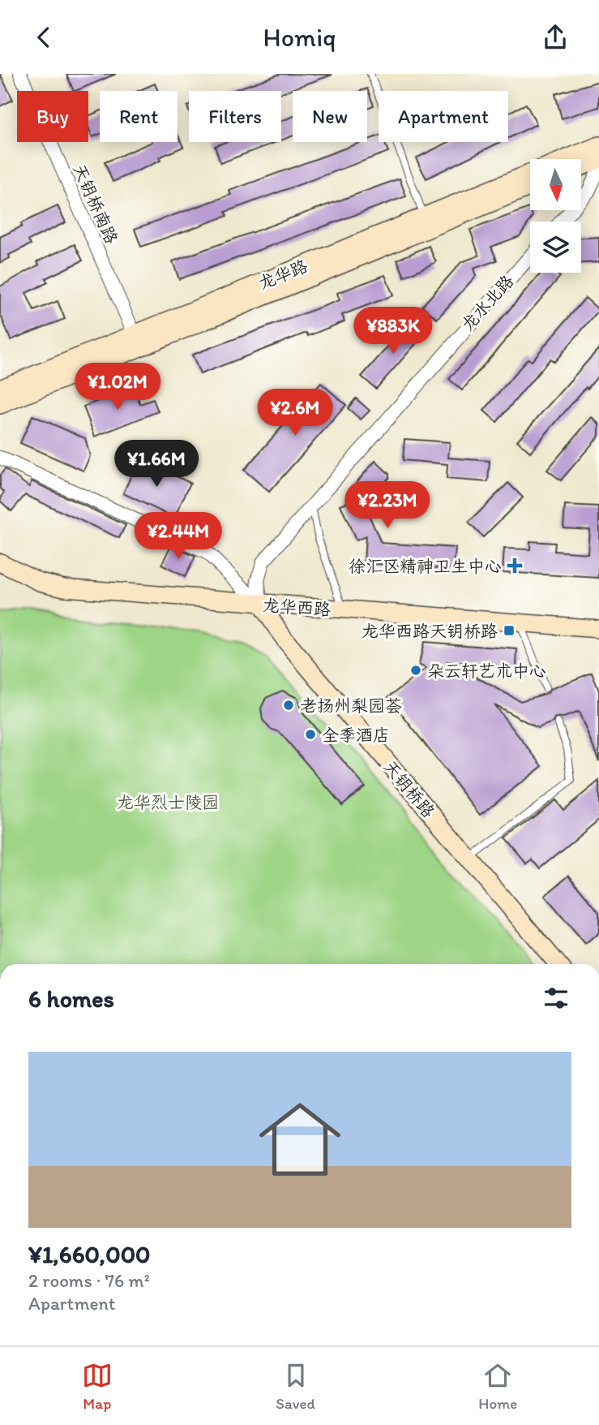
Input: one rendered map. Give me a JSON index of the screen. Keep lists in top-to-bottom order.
{
  "streets": {
    "main road": ["龙华路", "龙华西路", "天钥桥路"],
    "street": ["天钥桥南路", "龙水北路"]
  },
  "crossings": [
    ["天钥桥南路", "龙华路"],
    ["龙水北路", "龙华西路"],
    ["龙水北路", "天钥桥路"],
    ["龙华西路", "天钥桥路"]
  ],
  "parks": ["龙华烈士陵园"],
  "places": {
    "health": ["徐汇区精神卫生中心"],
    "transit": ["龙华西路天钥桥路"],
    "other": ["朵云轩艺术中心", "老扬州梨园荟", "全季酒店"]
  },
  "north": "bottom",
  "page": {
    "header": "Homiq",
    "chip": [
      "Buy",
      "Rent",
      "Filters",
      "New",
      "Apartment"
    ],
    "price": [
      "¥883K",
      "¥1.02M",
      "¥2.6M",
      "¥1.66M",
      "¥2.23M",
      "¥2.44M"
    ],
    "heading": "6 homes",
    "list": [
      {
        "name": "¥1,660,000",
        "note": "2 rooms · 76 m² · Apartment"
      }
    ],
    "tabs": ["Map", "Saved", "Home"]
  }
}
